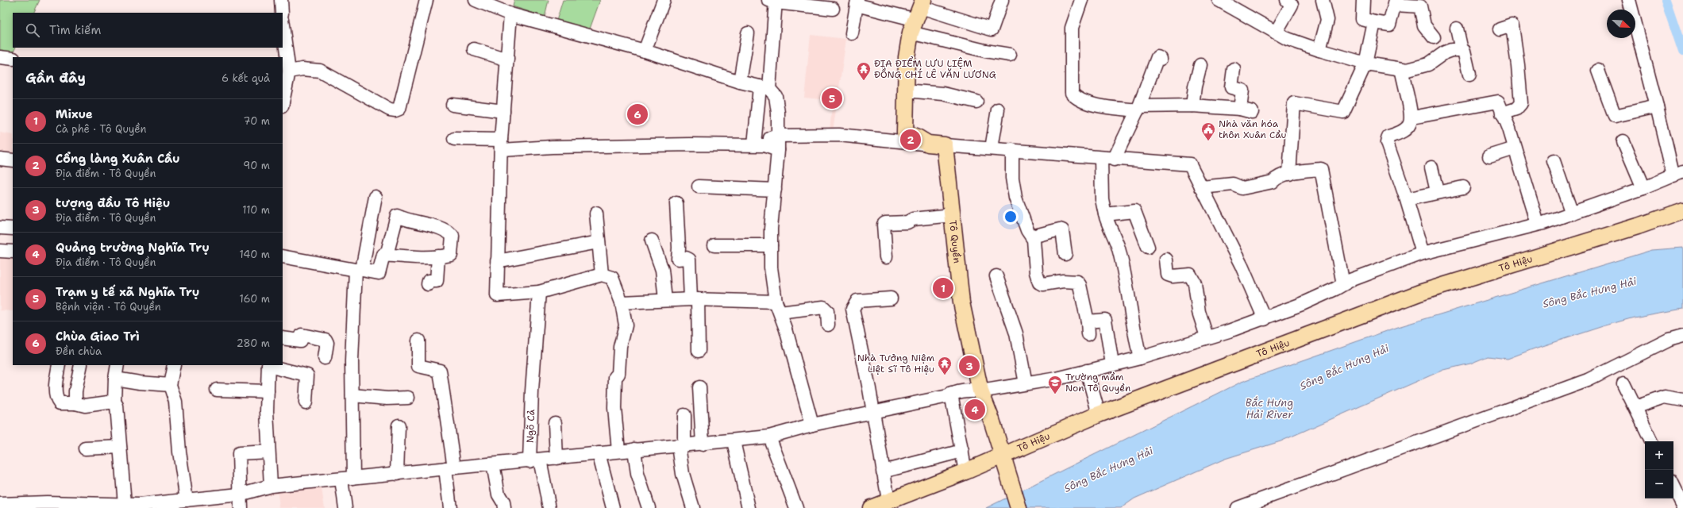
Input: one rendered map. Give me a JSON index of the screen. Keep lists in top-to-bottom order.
{
  "streets": {
    "main road": ["Tô Quyền", "Tô Hiệu"],
    "street": ["Ngõ Cả"]
  },
  "crossings": [
    ["Tô Quyền", "Tô Hiệu"]
  ],
  "water": ["Sông Bắc Hưng Hải", "Bắc Hưng Hải River"],
  "places": {
    "temple": ["ĐỊA ĐIỂM LƯU LIỆM ĐỒNG CHÍ LÊ VĂN LƯƠNG", "Nhà Tưởng Niệm Liệt Sĩ Tô Hiệu"],
    "public building": ["Nhà văn hóa thôn Xuân Cầu"],
    "school or university": ["Trường mầm Non Tô Quyền"]
  },
  "north": "bottom right",
  "page": {
    "search": "Tìm kiếm",
    "heading": ["Gần đây", "6 kết quả"],
    "pins": [
      "5",
      "6",
      "2",
      "1",
      "3",
      "4"
    ],
    "list": [
      {
        "mark": "1",
        "name": "Mixue",
        "note": "Cà phê · Tô Quyền",
        "value": "70 m"
      },
      {
        "mark": "2",
        "name": "Cổng làng Xuân Cầu",
        "note": "Địa điểm · Tô Quyền",
        "value": "90 m"
      },
      {
        "mark": "3",
        "name": "tượng đầu Tô Hiệu",
        "note": "Địa điểm · Tô Quyền",
        "value": "110 m"
      },
      {
        "mark": "4",
        "name": "Quảng trường Nghĩa Trụ",
        "note": "Địa điểm · Tô Quyền",
        "value": "140 m"
      },
      {
        "mark": "5",
        "name": "Trạm y tế xã Nghĩa Trụ",
        "note": "Bệnh viện · Tô Quyền",
        "value": "160 m"
      },
      {
        "mark": "6",
        "name": "Chùa Giao Trì",
        "note": "Đền chùa",
        "value": "280 m"
      }
    ],
    "map_buttons": ["+", "−"]
  }
}
